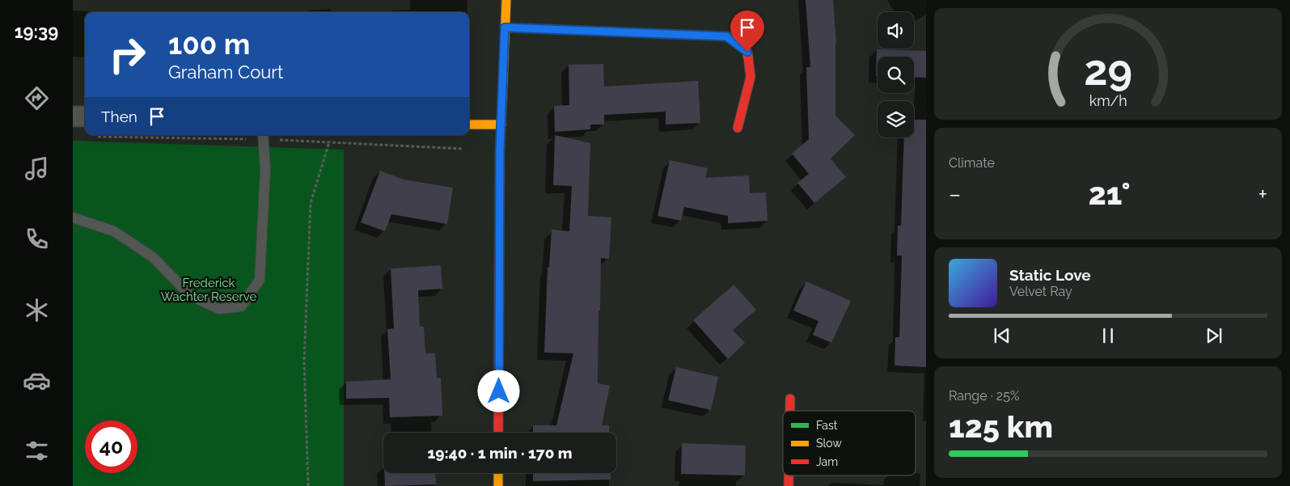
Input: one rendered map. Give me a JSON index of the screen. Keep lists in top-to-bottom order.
{
  "parks": ["Frederick Wachter Reserve"],
  "legend": ["Fast", "Slow", "Jam"],
  "page": {
    "tabs": "19:39",
    "turn": ["100 m", "Graham Court"],
    "then": "Then",
    "tile": [
      "Climate",
      ["Range · 25%", "125 km"]
    ],
    "heat": ["−", "21°", "+"],
    "song": ["Static Love", "Velvet Ray"],
    "limit": "40",
    "trip": "19:40 · 1 min · 170 m",
    "gauge": ["29", "km/h"]
  }
}
